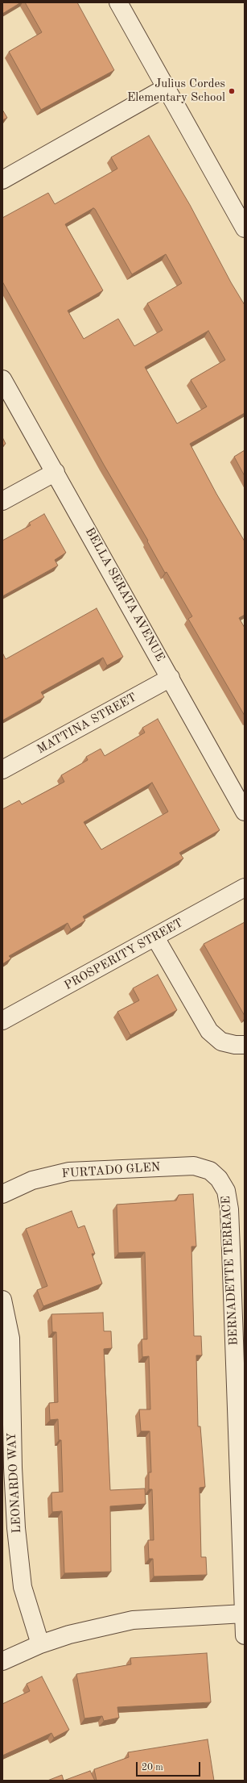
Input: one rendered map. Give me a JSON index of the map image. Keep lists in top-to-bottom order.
{
  "streets": {
    "street": [
      "BELLA SERATA AVENUE",
      "MATTINA STREET",
      "PROSPERITY STREET",
      "FURTADO GLEN",
      "BERNADETTE TERRACE",
      "LEONARDO WAY"
    ]
  },
  "crossings": [
    ["BELLA SERATA AVENUE", "MATTINA STREET"],
    ["FURTADO GLEN", "BERNADETTE TERRACE"]
  ],
  "places": ["Julius Cordes Elementary School"],
  "scale_bar": "20 m"
}
